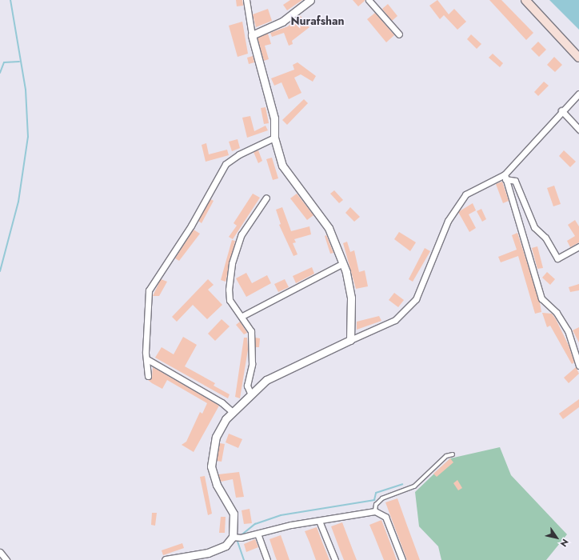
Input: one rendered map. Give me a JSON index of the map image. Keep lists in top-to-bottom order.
{
  "districts": ["Nurafshan"],
  "north": "bottom right"
}
